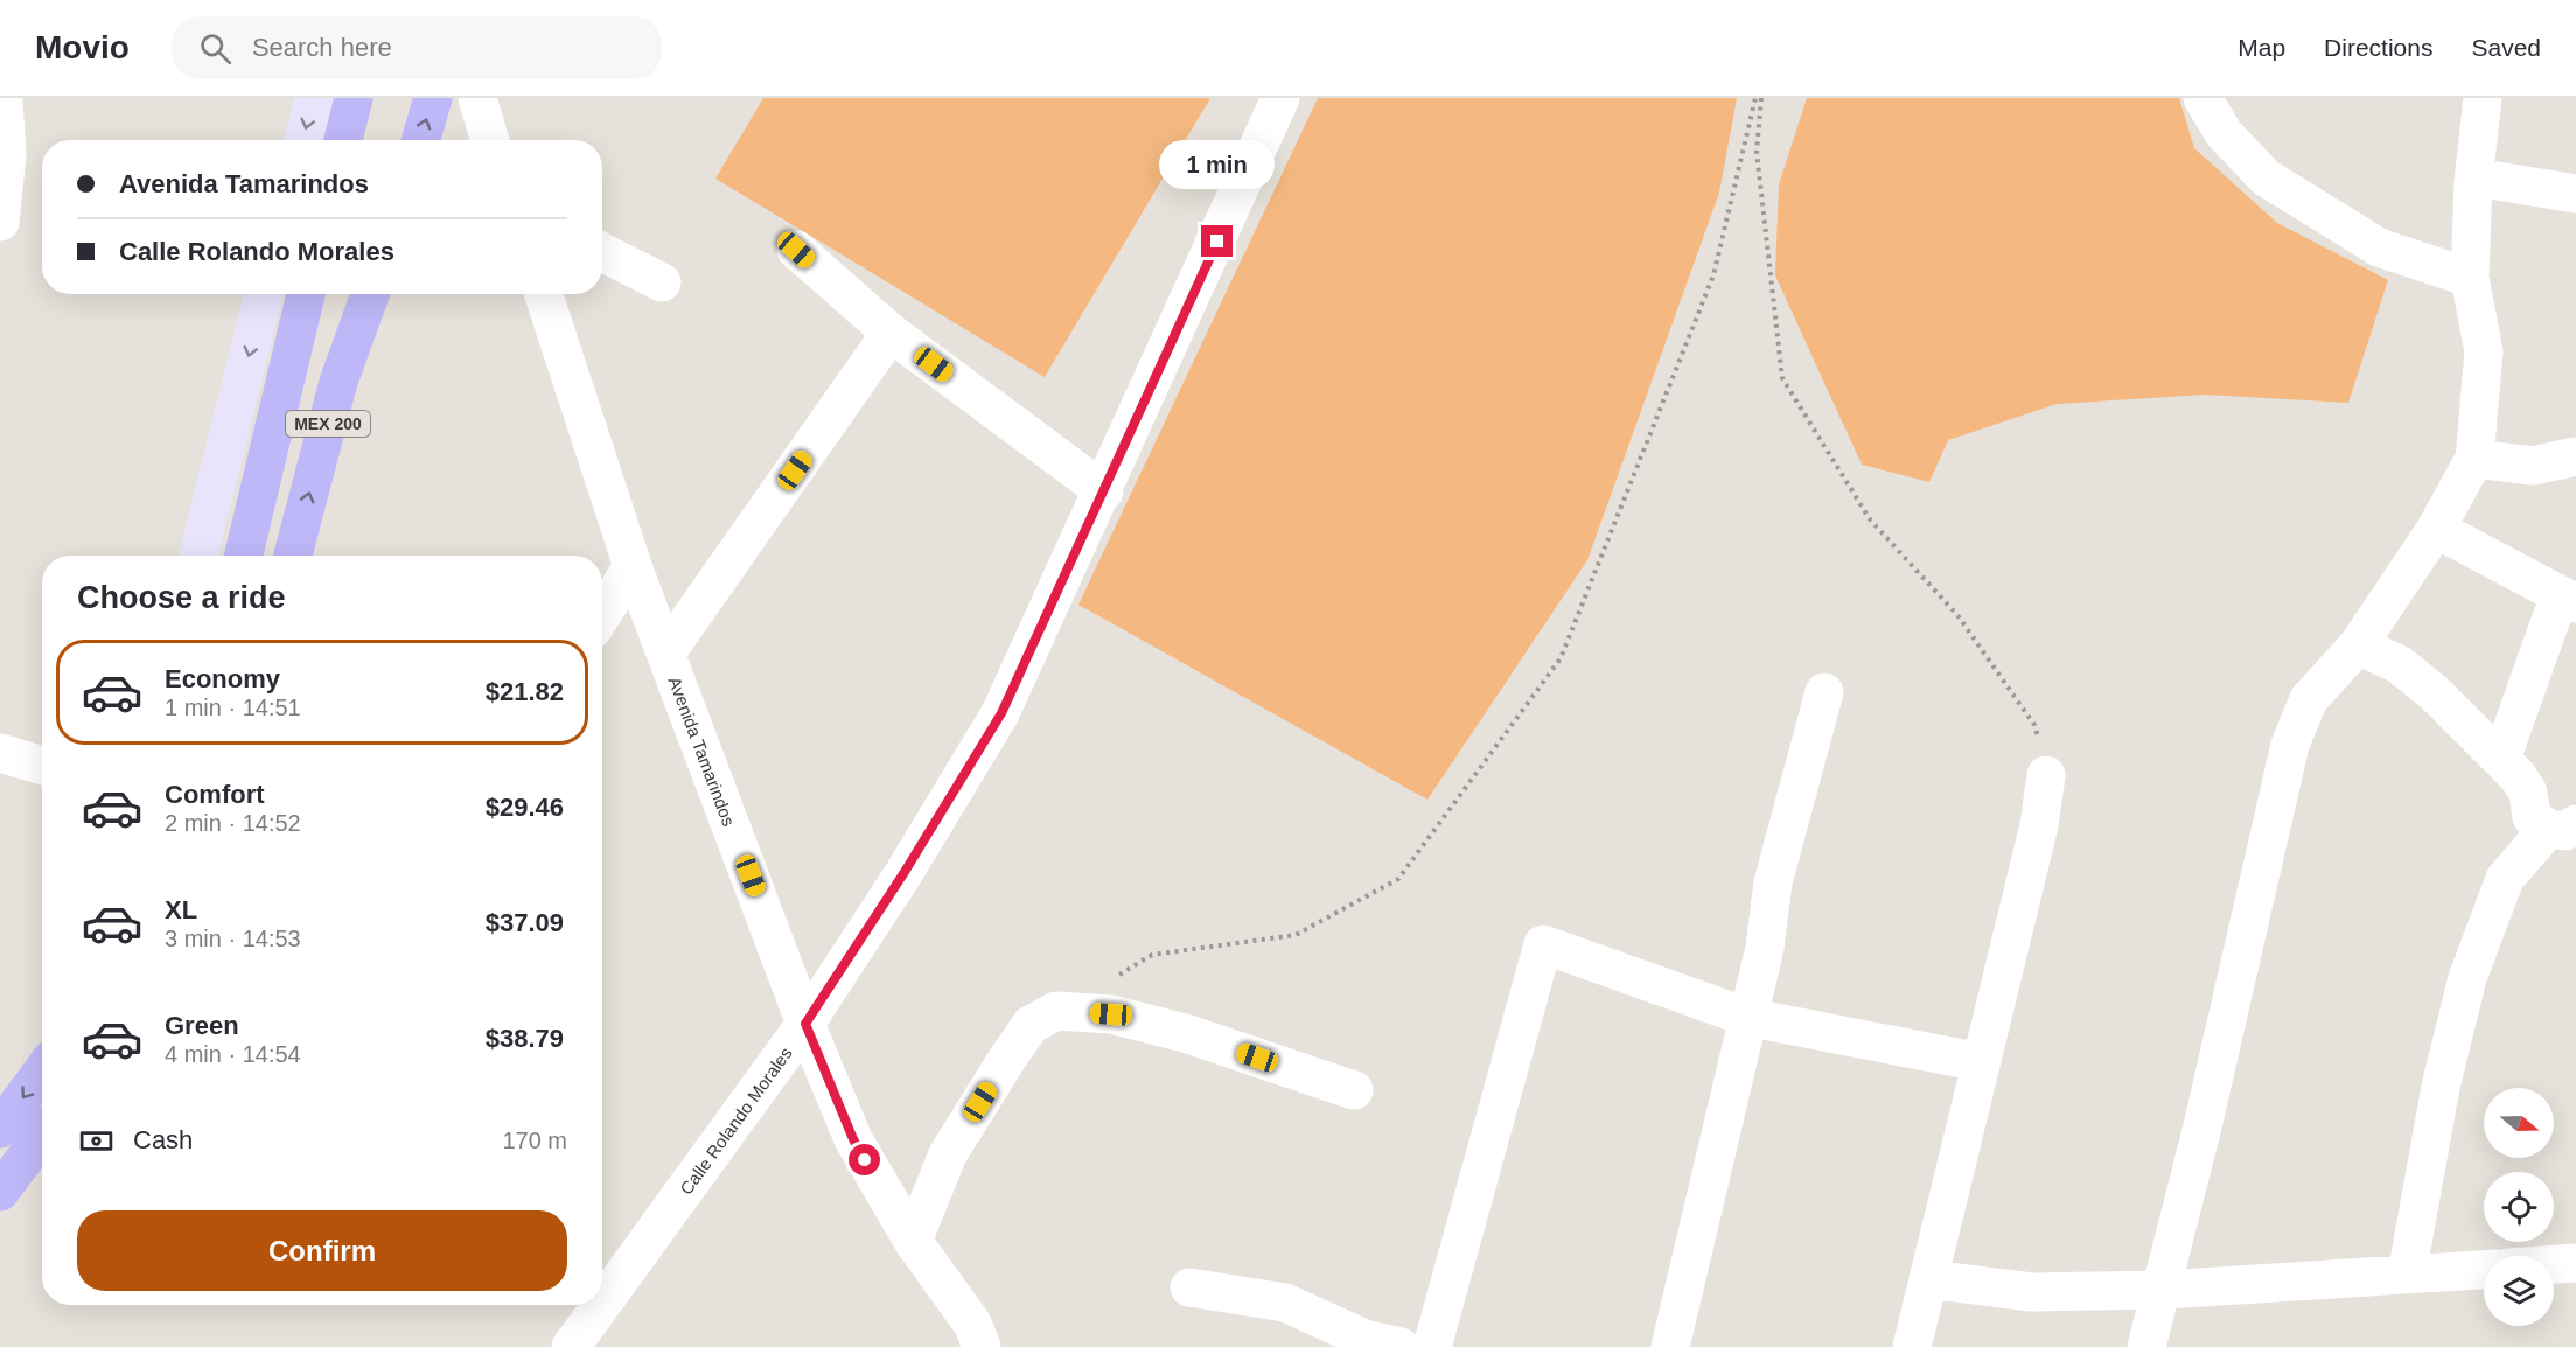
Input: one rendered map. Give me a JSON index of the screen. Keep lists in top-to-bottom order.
{
  "streets": {
    "highway": ["MEX 200"],
    "street": ["Avenida Tamarindos", "Calle Rolando Morales"]
  },
  "crossings": [
    ["Avenida Tamarindos", "Calle Rolando Morales"]
  ],
  "north": "right",
  "page": {
    "header": "Movio",
    "search": "Search here",
    "nav": ["Map", "Directions", "Saved"],
    "bubble": "1 min",
    "banner": ["Avenida Tamarindos", "Calle Rolando Morales"],
    "heading": "Choose a ride",
    "list": [
      {
        "name": "Economy",
        "note": "1 min · 14:51",
        "value": "$21.82"
      },
      {
        "name": "Comfort",
        "note": "2 min · 14:52",
        "value": "$29.46"
      },
      {
        "name": "XL",
        "note": "3 min · 14:53",
        "value": "$37.09"
      },
      {
        "name": "Green",
        "note": "4 min · 14:54",
        "value": "$38.79"
      }
    ],
    "pay": ["Cash", "170 m"],
    "buttons": "Confirm"
  }
}
